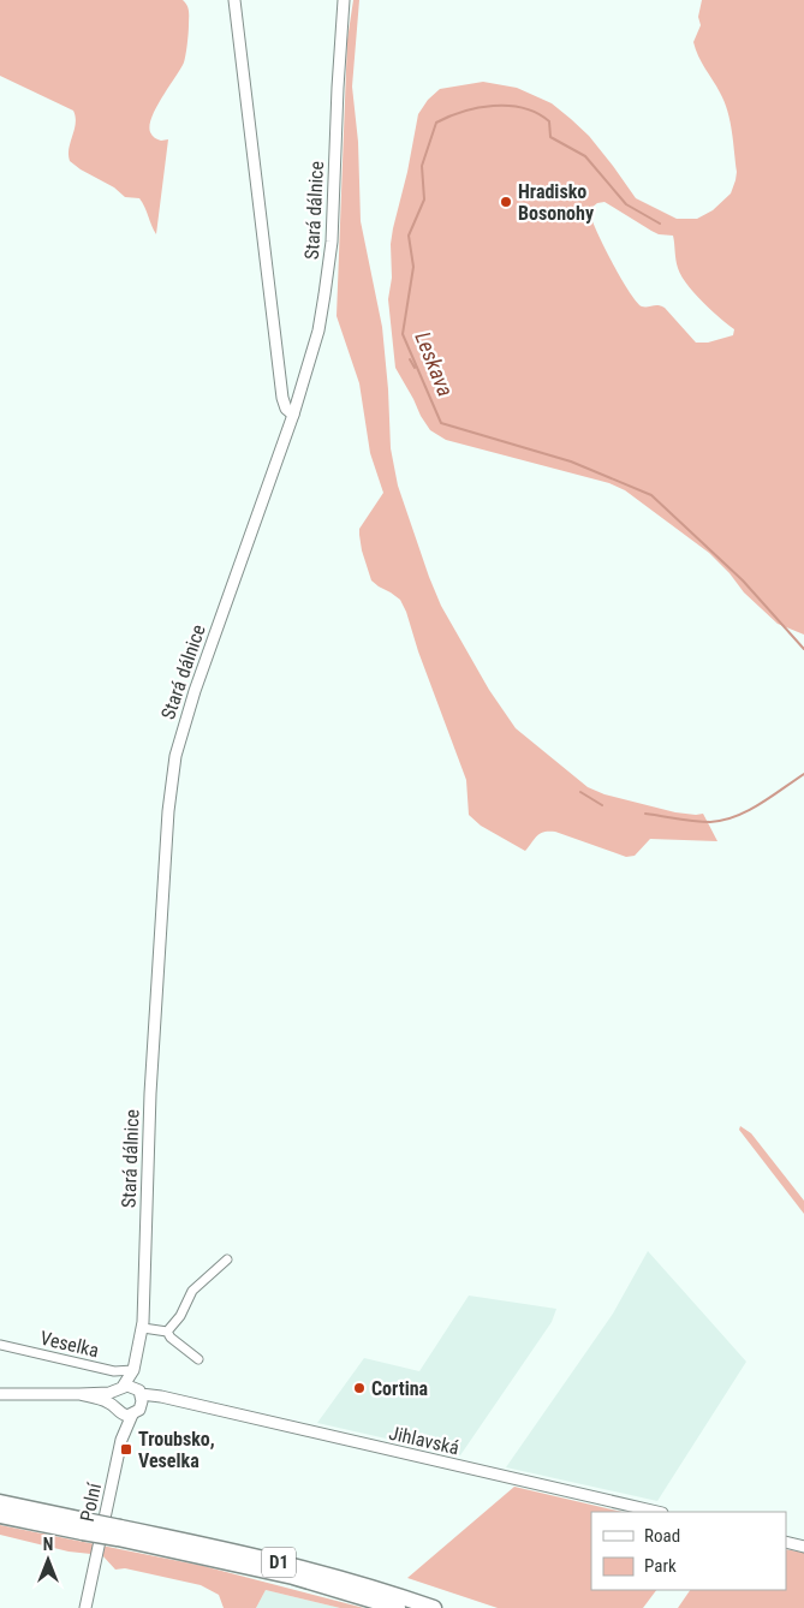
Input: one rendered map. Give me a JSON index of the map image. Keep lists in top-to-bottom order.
{
  "streets": {
    "highway": ["D1"],
    "main road": ["Stará dálnice", "Jihlavská", "Polní"],
    "street": ["Veselka"]
  },
  "crossings": [
    ["Stará dálnice", "Veselka"],
    ["Stará dálnice", "Jihlavská"],
    ["Stará dálnice", "Polní"],
    ["Jihlavská", "Polní"]
  ],
  "water": ["Leskava"],
  "places": {
    "other": ["Hradisko Bosonohy", "Cortina"],
    "transit": ["Troubsko, Veselka"]
  },
  "legend": ["Road", "Park"],
  "north": "top"
}
